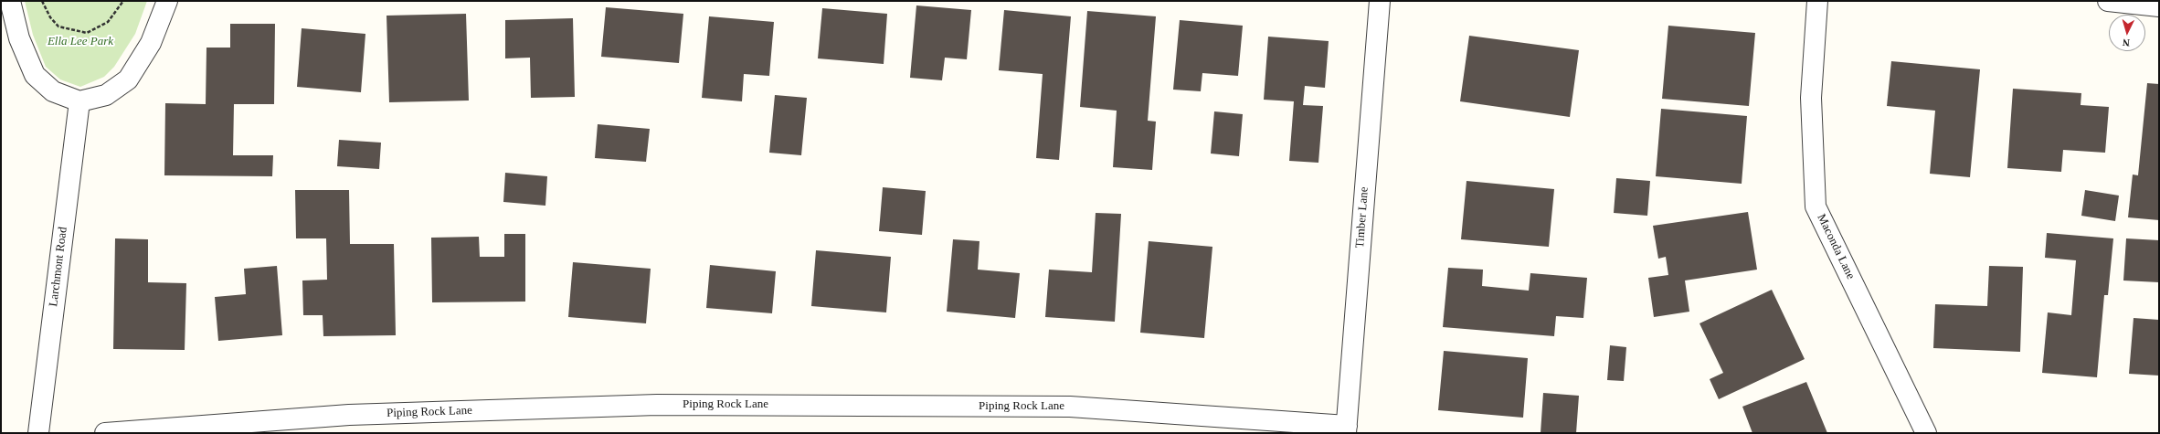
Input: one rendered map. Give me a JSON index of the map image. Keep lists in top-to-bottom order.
{
  "streets": {
    "street": [
      "Timber Lane",
      "Maconda Lane",
      "Larchmont Road",
      "Piping Rock Lane"
    ]
  },
  "crossings": [
    ["Timber Lane", "Piping Rock Lane"]
  ],
  "parks": ["Ella Lee Park"],
  "north": "bottom"
}
